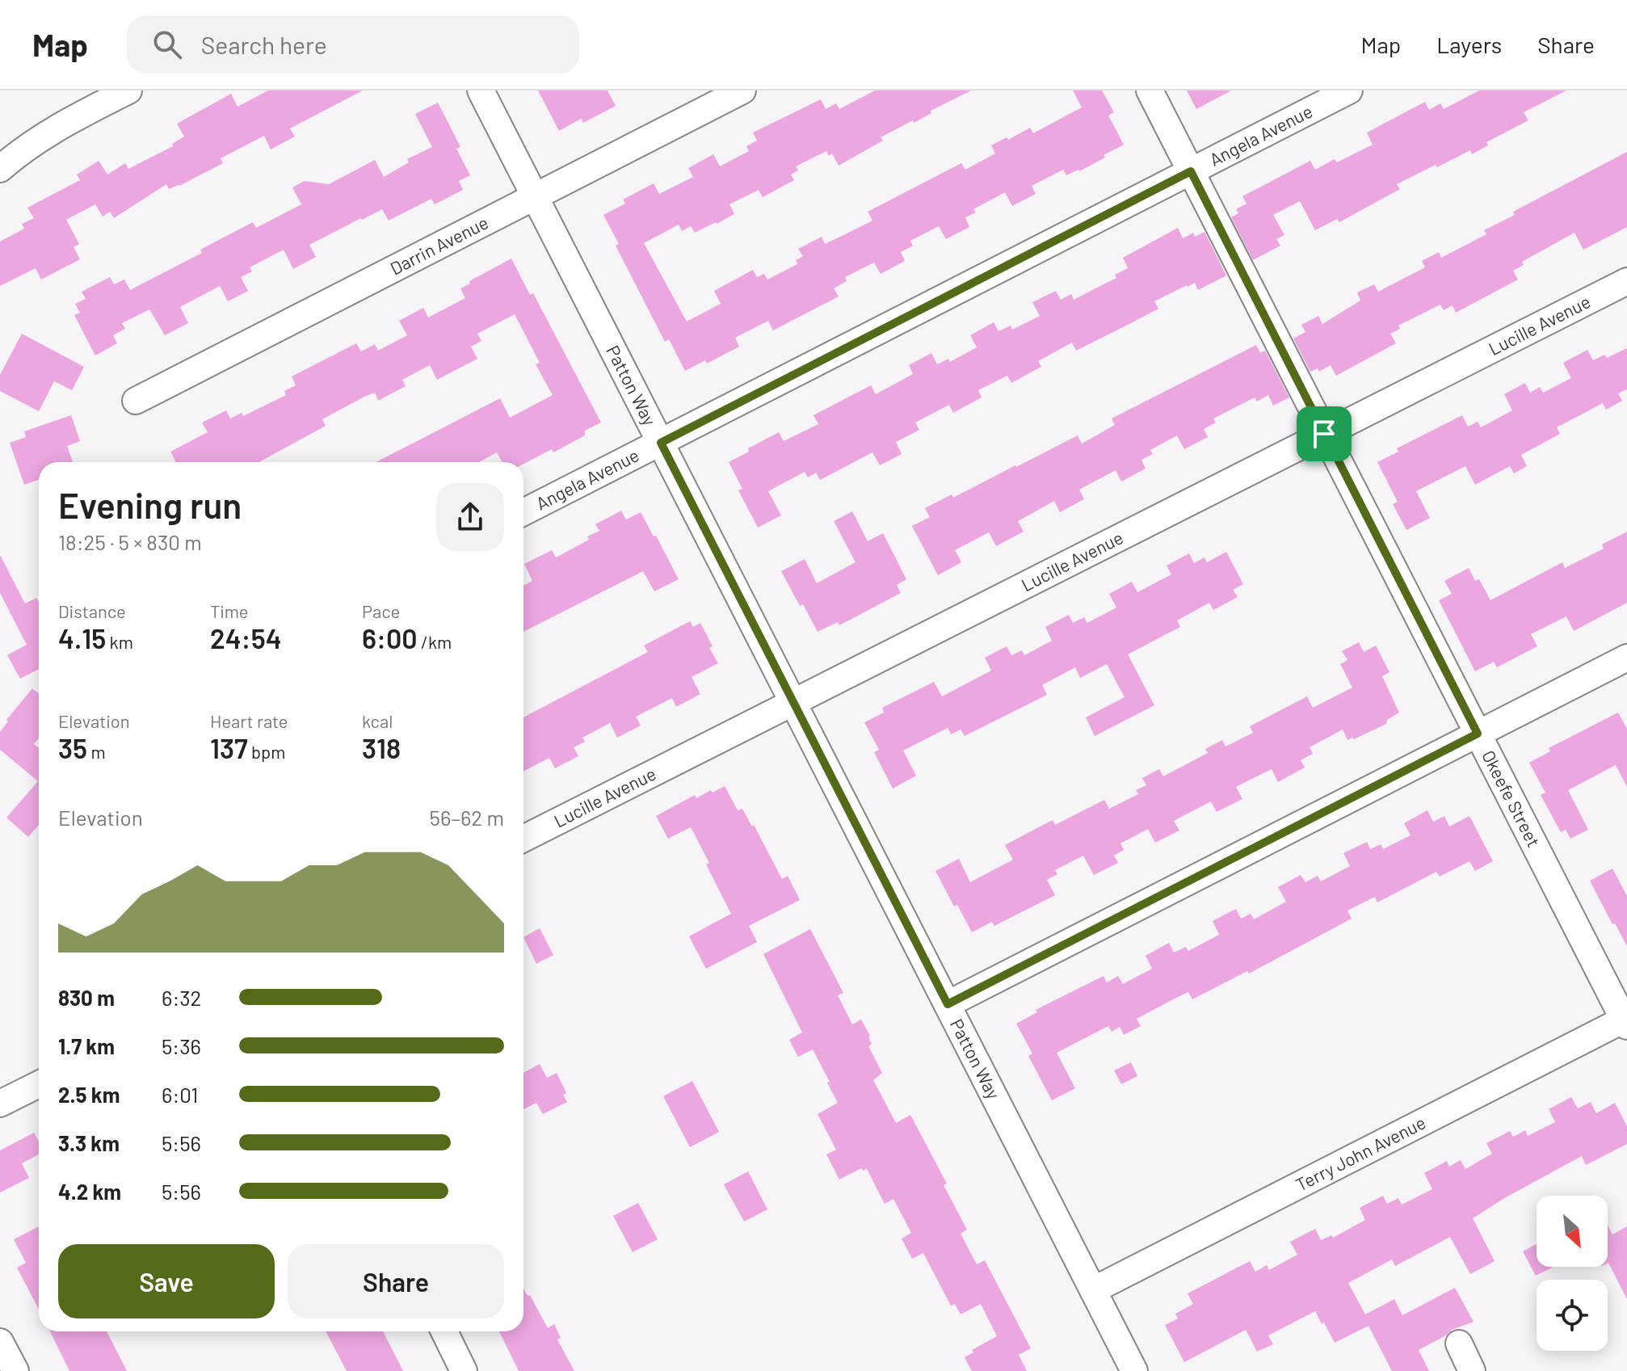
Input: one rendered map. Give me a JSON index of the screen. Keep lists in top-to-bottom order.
{
  "streets": {
    "street": [
      "Angela Avenue",
      "Darrin Avenue",
      "Lucille Avenue",
      "Patton Way",
      "Okeefe Street",
      "Terry John Avenue"
    ]
  },
  "crossings": [
    ["Angela Avenue", "Patton Way"],
    ["Angela Avenue", "Okeefe Street"],
    ["Darrin Avenue", "Patton Way"],
    ["Lucille Avenue", "Patton Way"],
    ["Lucille Avenue", "Okeefe Street"],
    ["Patton Way", "Terry John Avenue"],
    ["Okeefe Street", "Terry John Avenue"]
  ],
  "north": "bottom right",
  "page": {
    "header": "Map",
    "search": "Search here",
    "nav": ["Map", "Layers", "Share"],
    "heading": ["Evening run", "18:25 · 5 × 830 m"],
    "stats": [
      ["Distance", "4.15 km"],
      ["Time", "24:54"],
      ["Pace", "6:00 /km"],
      ["Elevation", "35 m"],
      ["Heart rate", "137 bpm"],
      ["kcal", "318"]
    ],
    "chart": ["Elevation", "56–62 m"],
    "list": [
      {
        "name": "830 m",
        "note": "6:32"
      },
      {
        "name": "1.7 km",
        "note": "5:36"
      },
      {
        "name": "2.5 km",
        "note": "6:01"
      },
      {
        "name": "3.3 km",
        "note": "5:56"
      },
      {
        "name": "4.2 km",
        "note": "5:56"
      }
    ],
    "buttons": ["Save", "Share"]
  }
}
